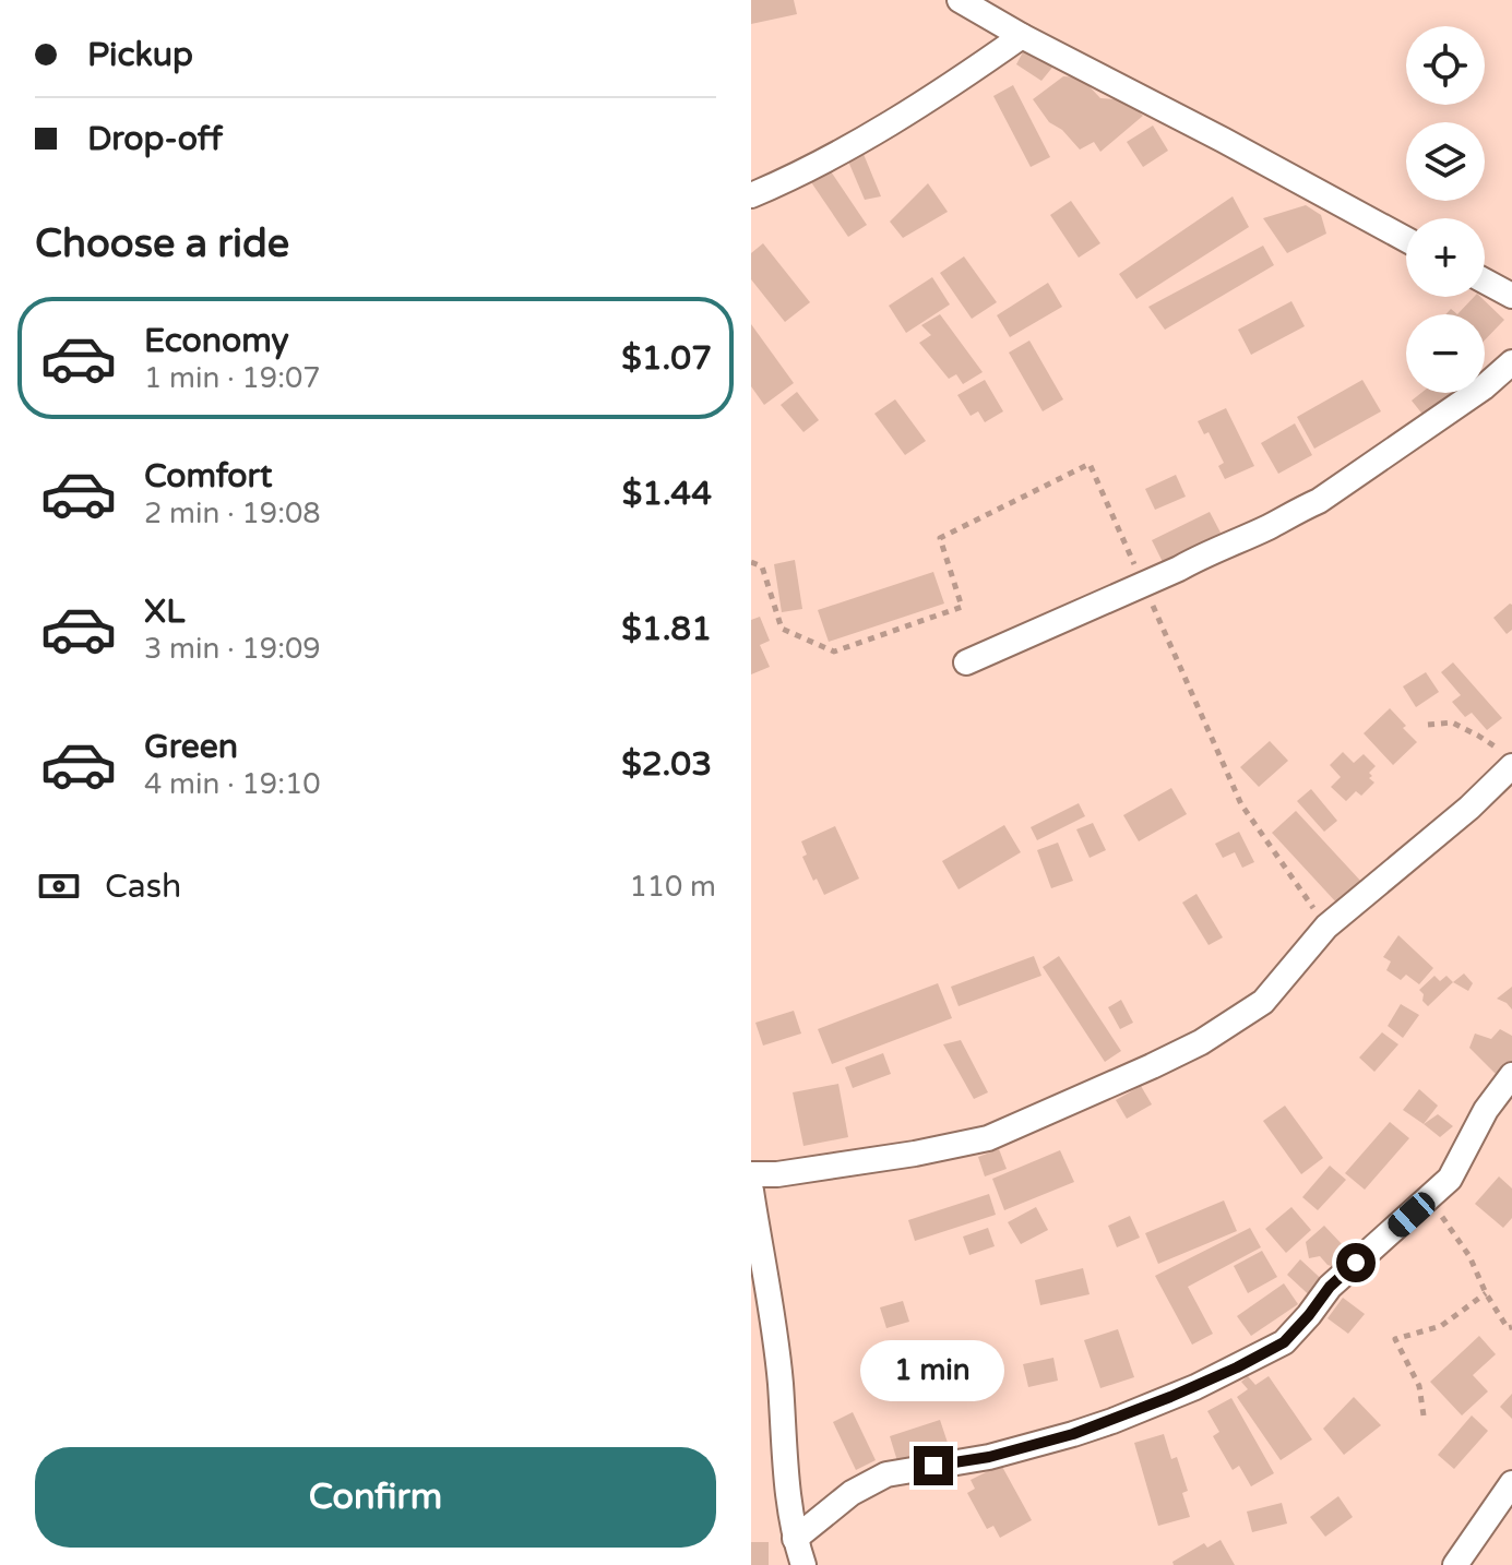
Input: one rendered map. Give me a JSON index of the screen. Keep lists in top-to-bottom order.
{
  "page": {
    "banner": ["Pickup", "Drop-off"],
    "map_buttons": ["+", "−"],
    "heading": "Choose a ride",
    "list": [
      {
        "name": "Economy",
        "note": "1 min · 19:07",
        "value": "$1.07"
      },
      {
        "name": "Comfort",
        "note": "2 min · 19:08",
        "value": "$1.44"
      },
      {
        "name": "XL",
        "note": "3 min · 19:09",
        "value": "$1.81"
      },
      {
        "name": "Green",
        "note": "4 min · 19:10",
        "value": "$2.03"
      }
    ],
    "pay": ["Cash", "110 m"],
    "bubble": "1 min",
    "buttons": "Confirm"
  }
}
